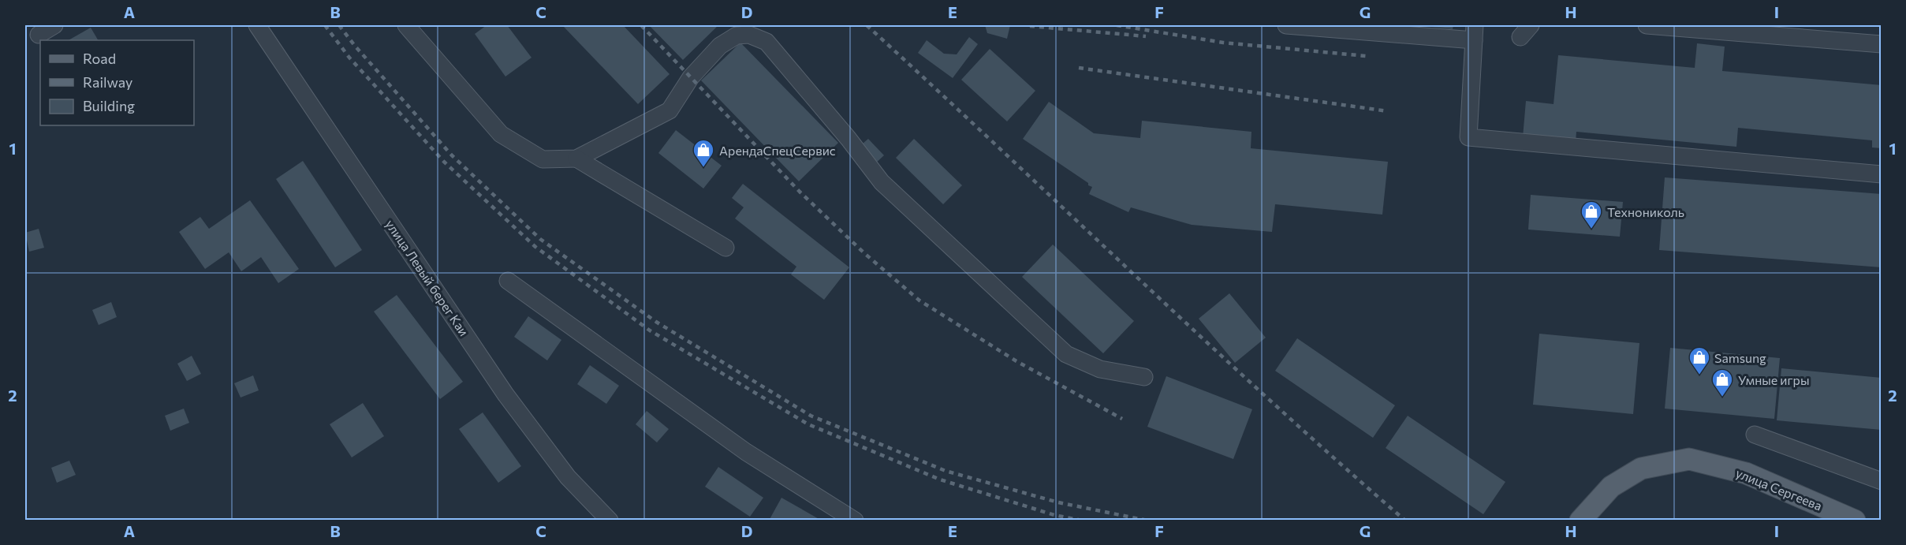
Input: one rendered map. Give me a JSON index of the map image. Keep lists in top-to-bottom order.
{
  "streets": {
    "main road": ["улица Сергеева"],
    "street": ["улица Левый берег Каи"]
  },
  "places": {
    "shop": [
      "АрендаСпецСервис",
      "Технониколь",
      "Samsung",
      "Умные игры"
    ]
  },
  "legend": ["Road", "Railway", "Building"],
  "grid": {
    "columns": [
      "A",
      "B",
      "C",
      "D",
      "E",
      "F",
      "G",
      "H",
      "I"
    ],
    "rows": ["1", "2"]
  }
}
